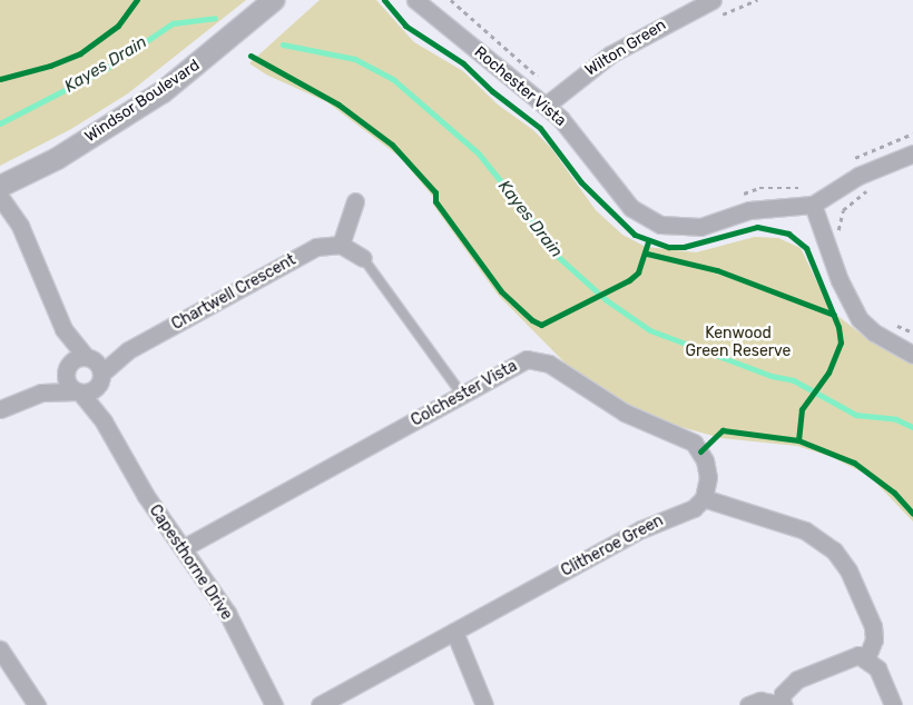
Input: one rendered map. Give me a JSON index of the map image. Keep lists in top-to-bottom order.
{
  "streets": {
    "street": [
      "Wilton Green",
      "Rochester Vista",
      "Windsor Boulevard",
      "Chartwell Crescent",
      "Colchester Vista",
      "Clitheroe Green",
      "Capesthorne Drive"
    ]
  },
  "crossings": [
    ["Wilton Green", "Rochester Vista"],
    ["Chartwell Crescent", "Capesthorne Drive"],
    ["Colchester Vista", "Clitheroe Green"],
    ["Colchester Vista", "Capesthorne Drive"]
  ],
  "water": ["Kayes Drain"],
  "parks": ["Kenwood Green Reserve"]
}
